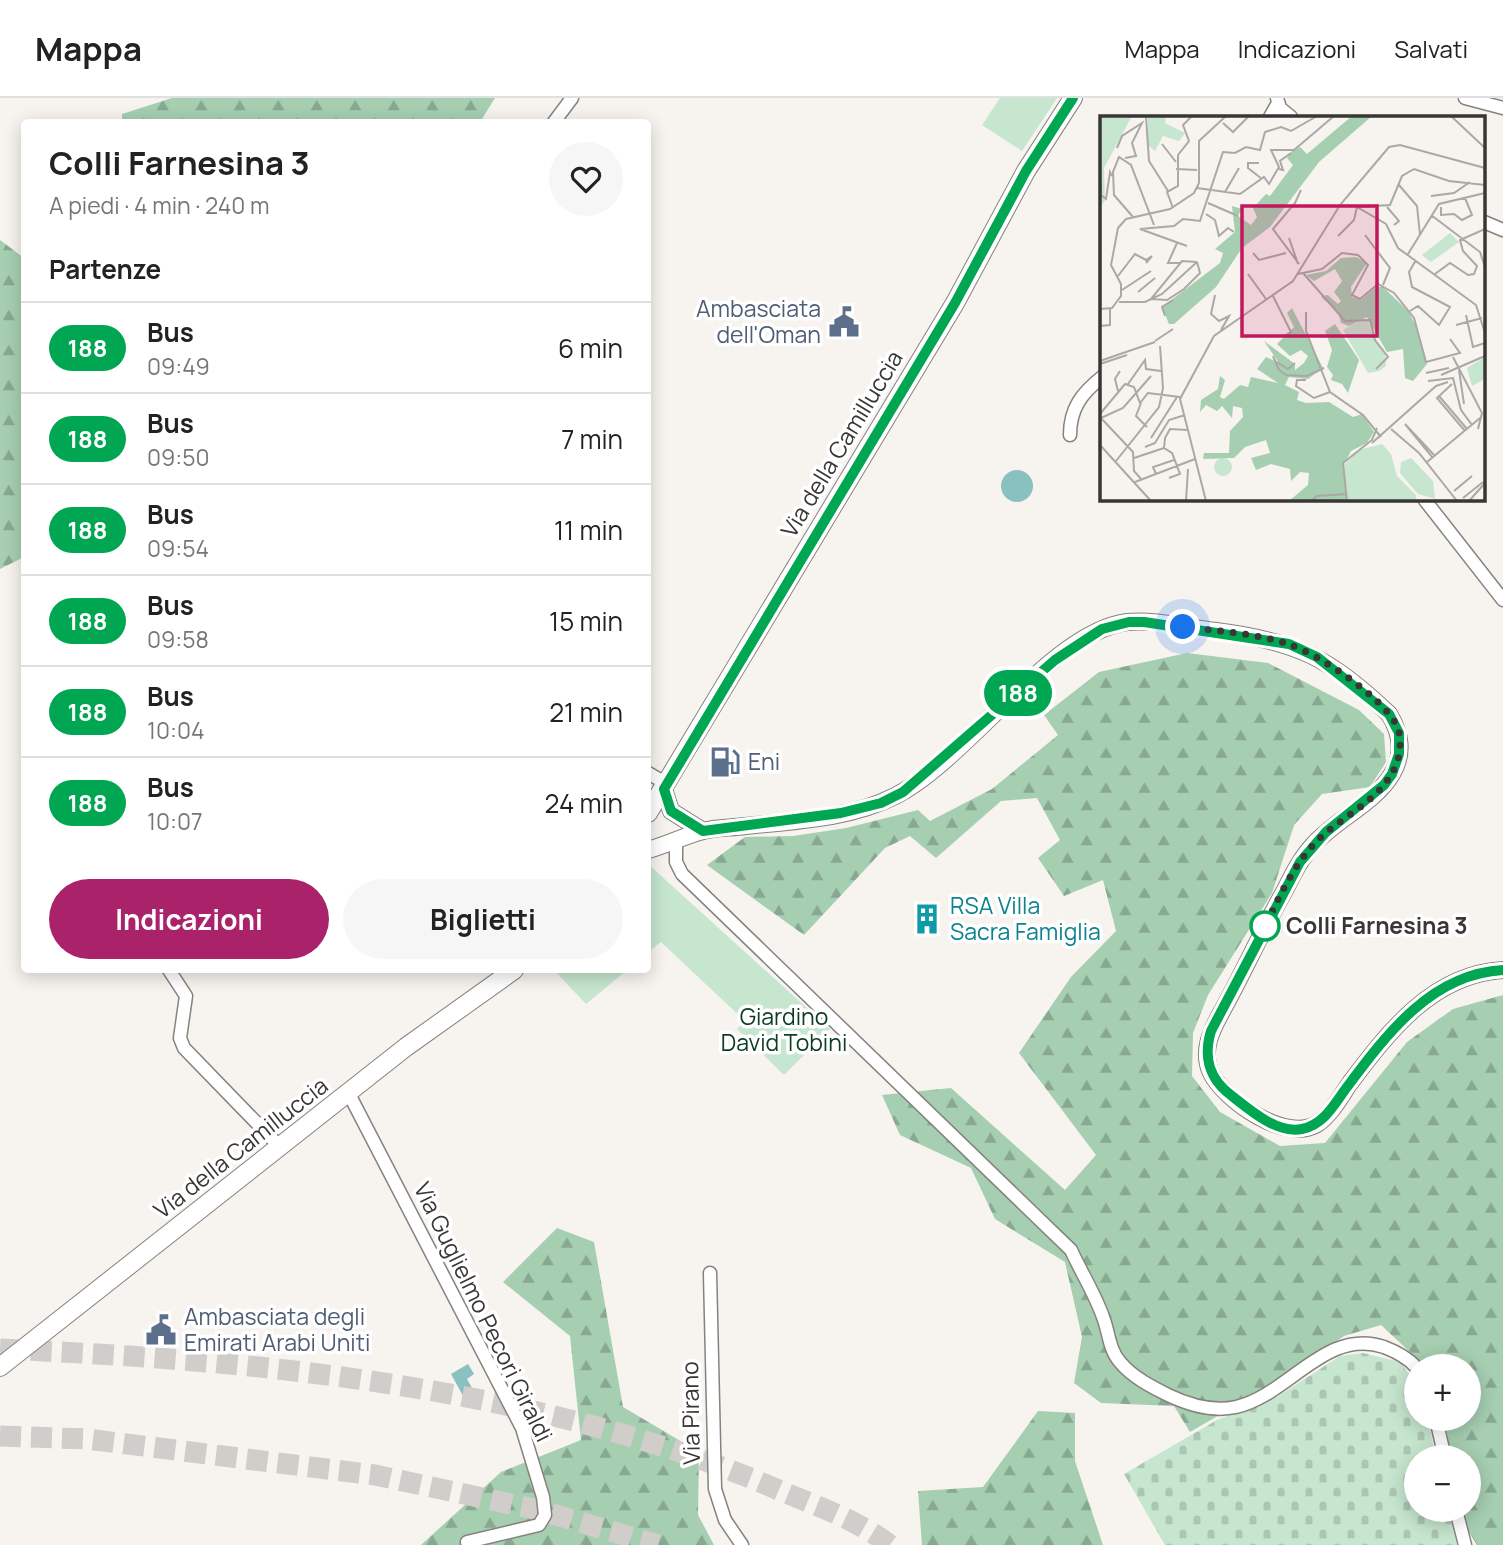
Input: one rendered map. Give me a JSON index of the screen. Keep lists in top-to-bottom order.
{
  "streets": {
    "main road": ["Via della Camilluccia"],
    "street": ["Via Guglielmo Pecori Giraldi", "Via Pirano"]
  },
  "crossings": [
    ["Via della Camilluccia", "Via Guglielmo Pecori Giraldi"]
  ],
  "parks": ["Giardino David Tobini"],
  "places": {
    "public building": ["Ambasciata dell'Oman", "Ambasciata degli Emirati Arabi Uniti"],
    "fuel station": ["Eni"],
    "building": ["RSA Villa Sacra Famiglia"],
    "other": ["Colli Farnesina 3"]
  },
  "lines": ["bus line 188"],
  "page": {
    "header": "Mappa",
    "nav": ["Mappa", "Indicazioni", "Salvati"],
    "on_map": "188",
    "heading": [
      ["Colli Farnesina 3", "A piedi · 4 min · 240 m"],
      "Partenze"
    ],
    "list": [
      {
        "mark": "188",
        "name": "Bus",
        "note": "09:49",
        "value": "6 min"
      },
      {
        "mark": "188",
        "name": "Bus",
        "note": "09:50",
        "value": "7 min"
      },
      {
        "mark": "188",
        "name": "Bus",
        "note": "09:54",
        "value": "11 min"
      },
      {
        "mark": "188",
        "name": "Bus",
        "note": "09:58",
        "value": "15 min"
      },
      {
        "mark": "188",
        "name": "Bus",
        "note": "10:04",
        "value": "21 min"
      },
      {
        "mark": "188",
        "name": "Bus",
        "note": "10:07",
        "value": "24 min"
      }
    ],
    "buttons": ["Indicazioni", "Biglietti"],
    "map_buttons": ["+", "−"]
  }
}
